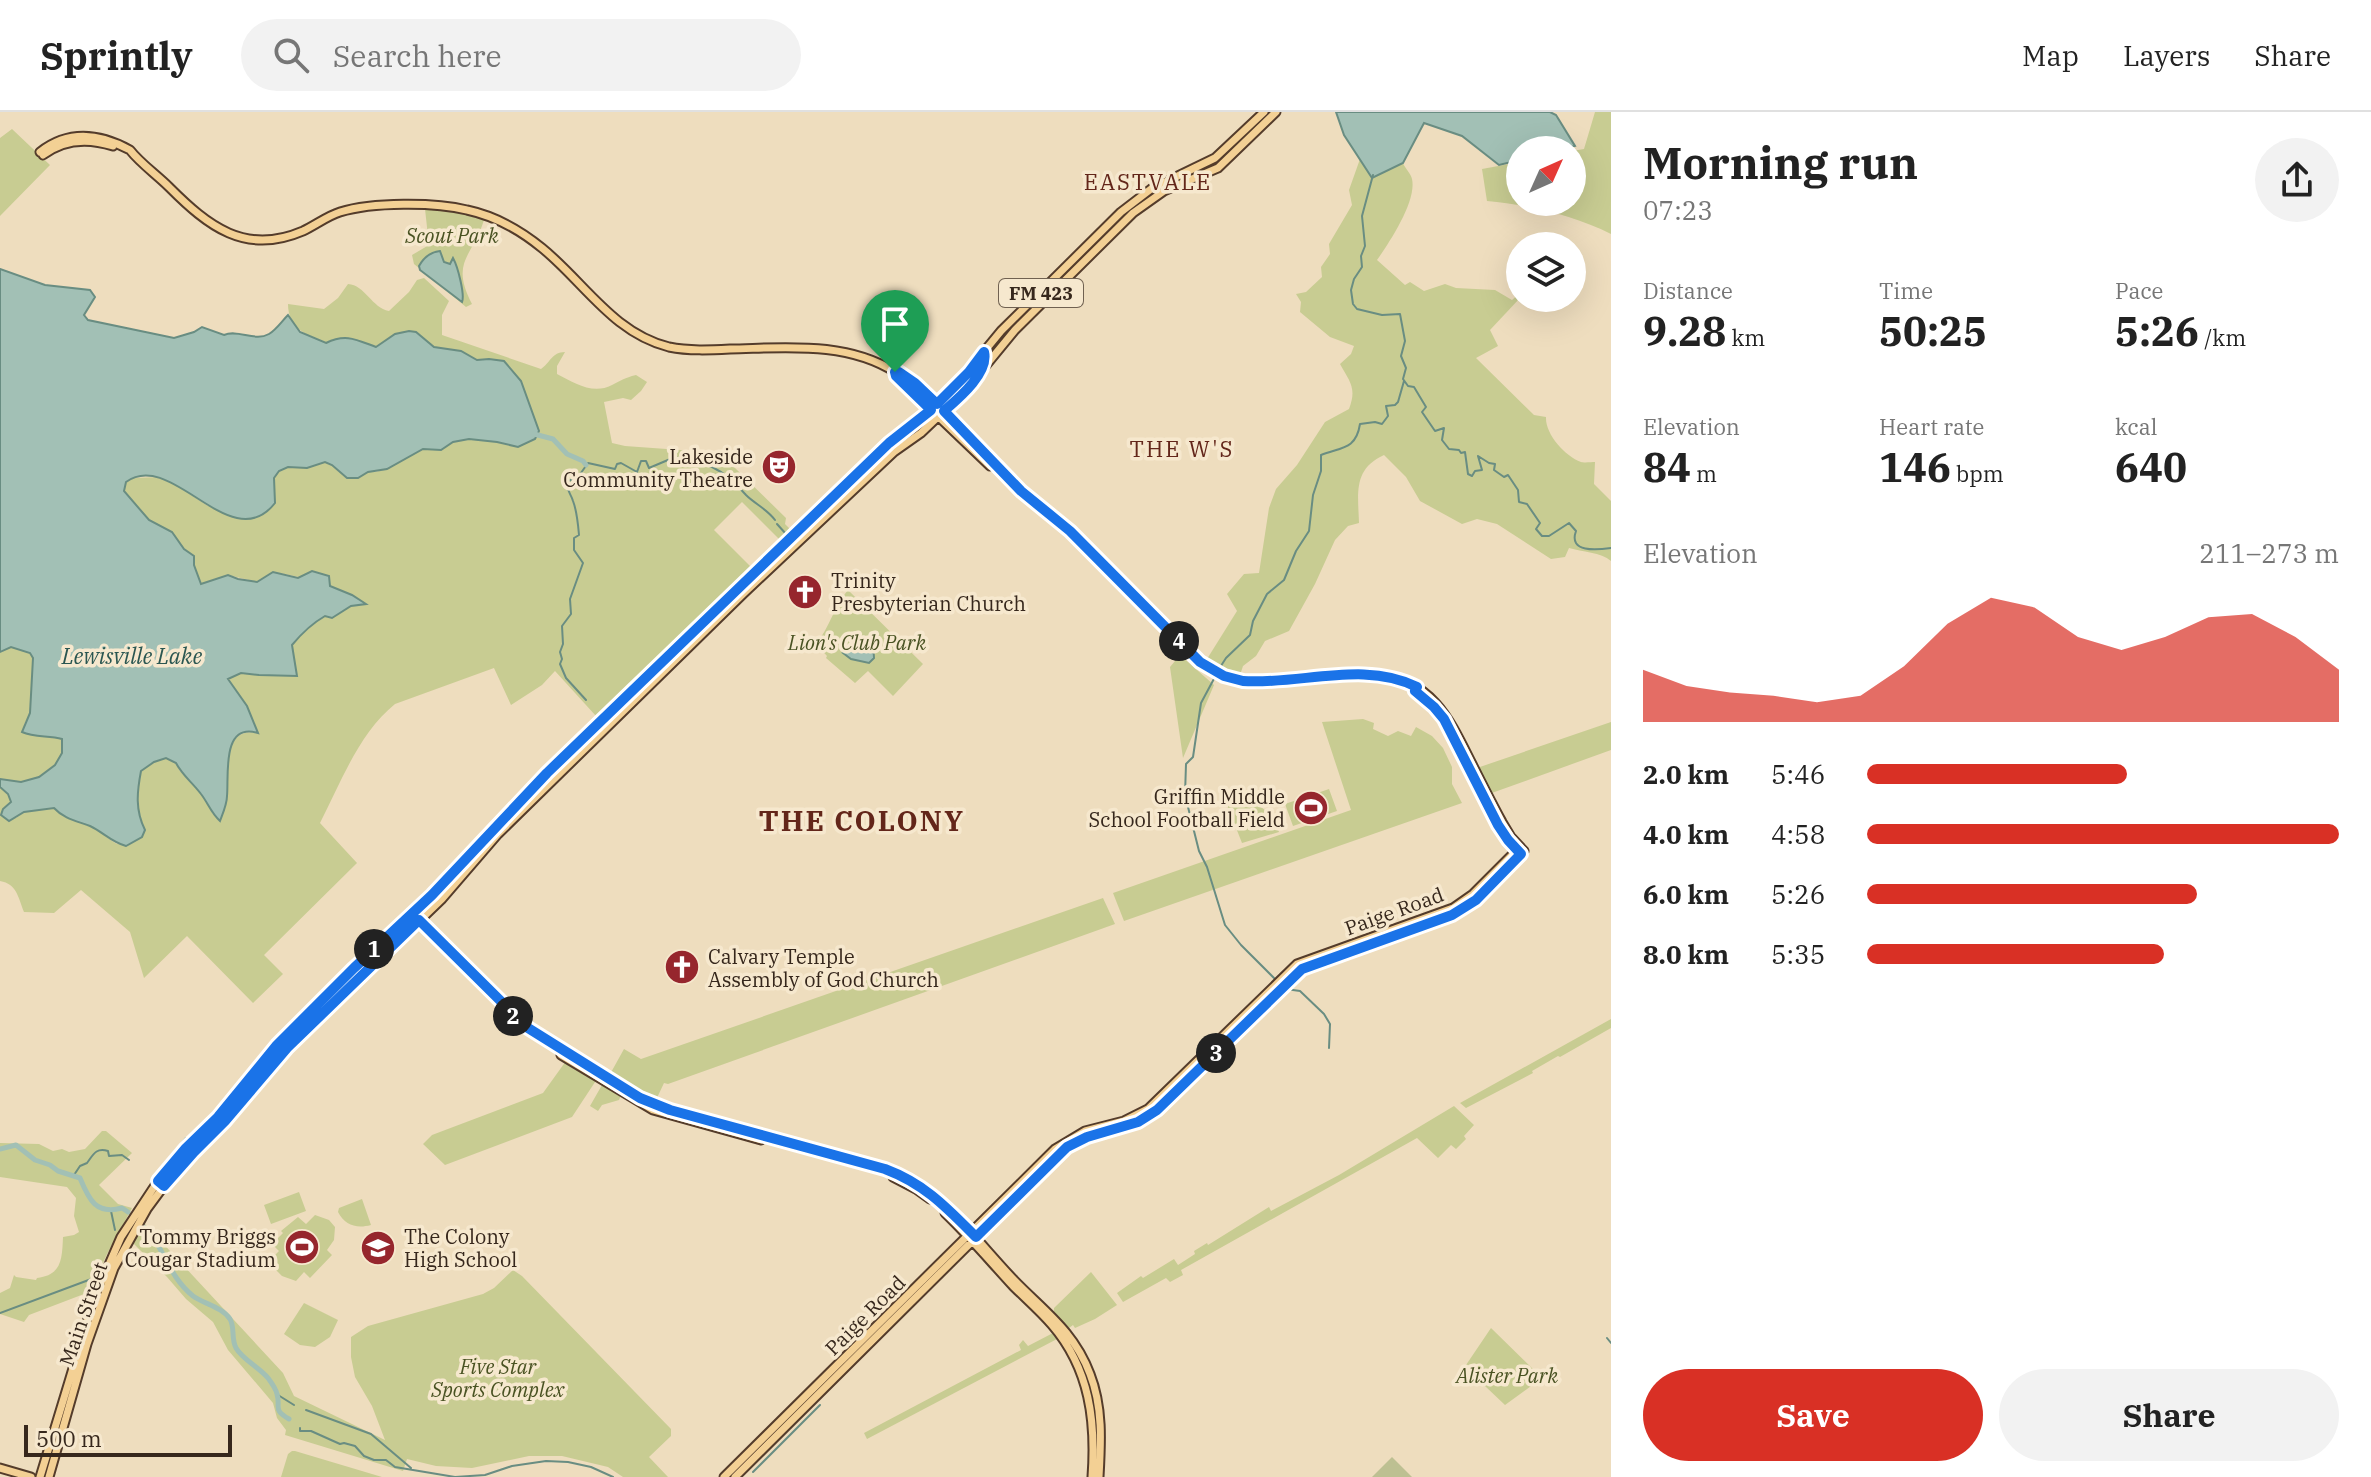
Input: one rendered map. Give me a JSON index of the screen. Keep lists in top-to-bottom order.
{
  "streets": {
    "main road": ["FM 423", "Paige Road", "Main Street"]
  },
  "districts": ["EASTVALE", "THE W'S", "THE COLONY"],
  "water": ["Lewisville Lake"],
  "parks": [
    "Scout Park",
    "Lion's Club Park",
    "Five Star Sports Complex",
    "Alister Park"
  ],
  "places": {
    "theatre": ["Lakeside Community Theatre"],
    "church": ["Trinity Presbyterian Church", "Calvary Temple Assembly of God Church"],
    "sports": ["Griffin Middle School Football Field", "Tommy Briggs Cougar Stadium"],
    "school or university": ["The Colony High School"]
  },
  "scale_bar": "500 m",
  "north": "top right",
  "page": {
    "header": "Sprintly",
    "search": "Search here",
    "nav": ["Map", "Layers", "Share"],
    "heading": ["Morning run", "07:23"],
    "stats": [
      ["Distance", "9.28 km"],
      ["Time", "50:25"],
      ["Pace", "5:26 /km"],
      ["Elevation", "84 m"],
      ["Heart rate", "146 bpm"],
      ["kcal", "640"]
    ],
    "chart": ["Elevation", "211–273 m"],
    "pins": [
      "4",
      "1",
      "2",
      "3"
    ],
    "list": [
      {
        "name": "2.0 km",
        "note": "5:46"
      },
      {
        "name": "4.0 km",
        "note": "4:58"
      },
      {
        "name": "6.0 km",
        "note": "5:26"
      },
      {
        "name": "8.0 km",
        "note": "5:35"
      }
    ],
    "buttons": ["Save", "Share"],
    "scale": "500 m"
  }
}
